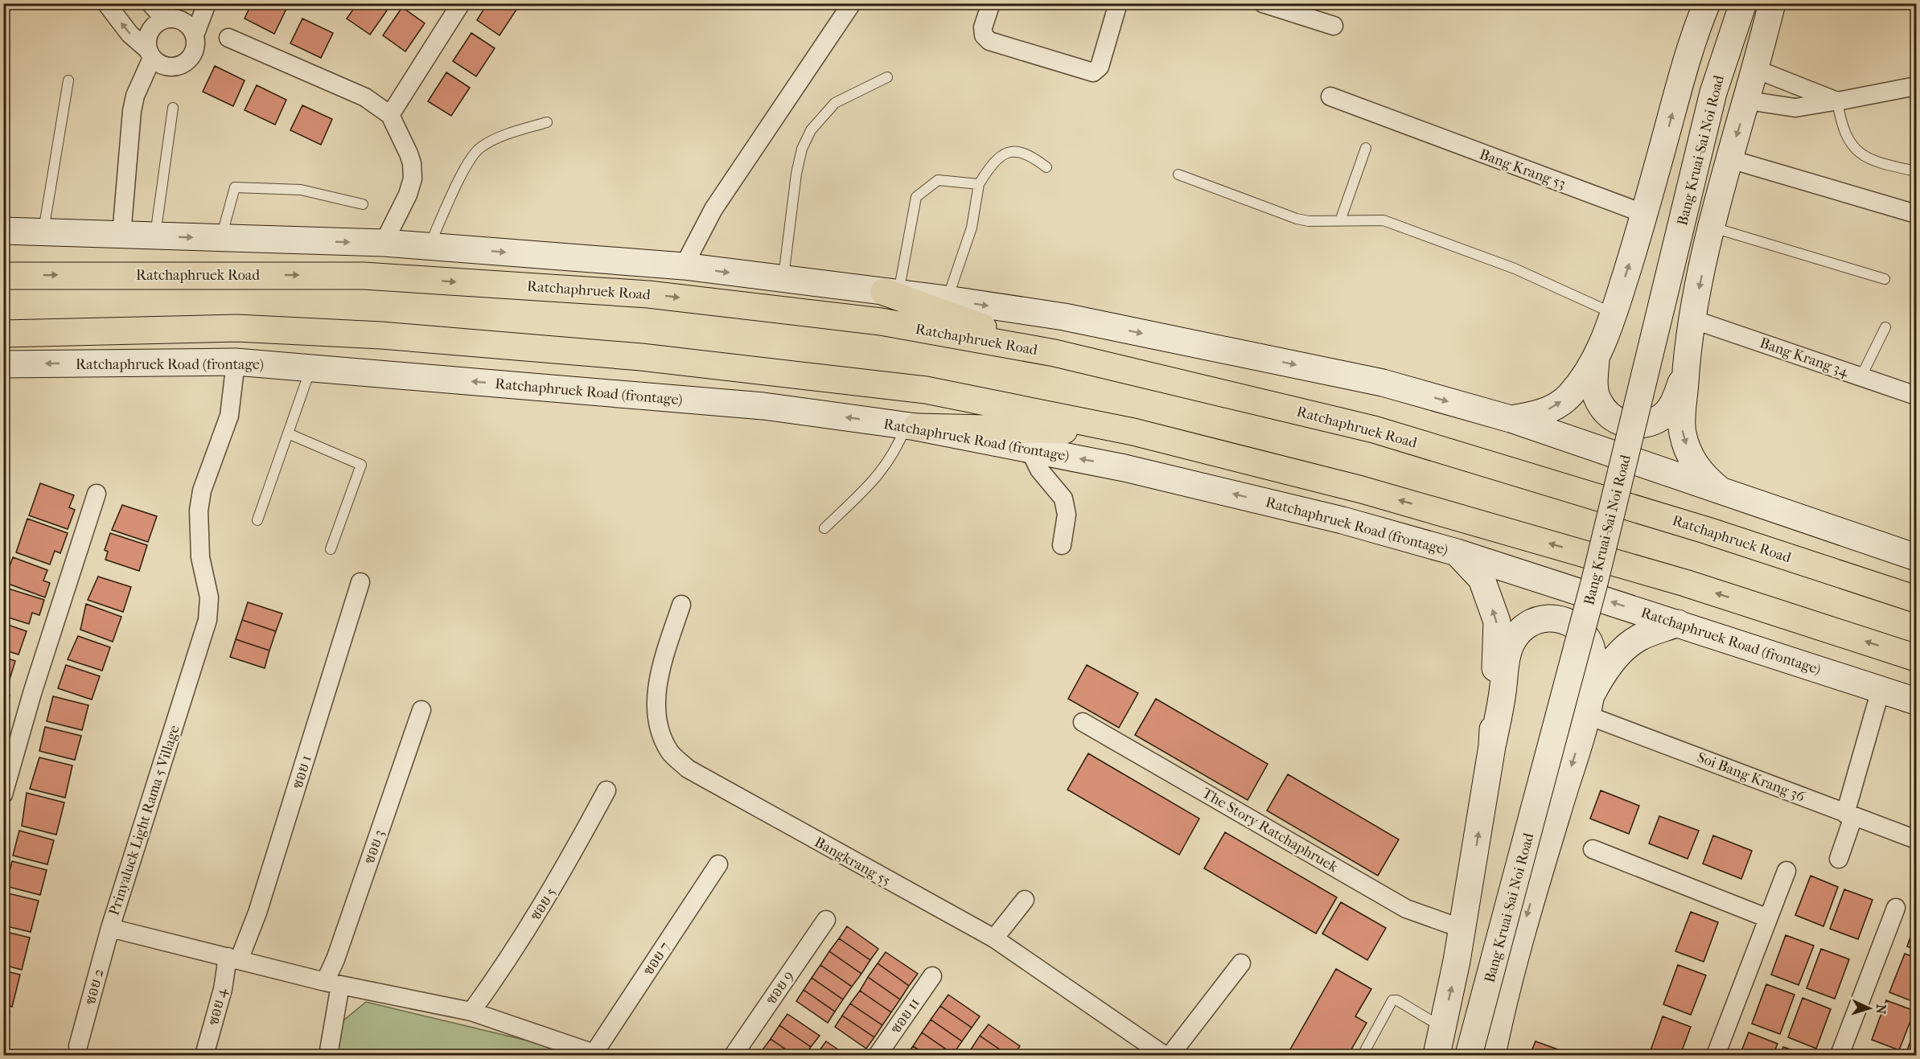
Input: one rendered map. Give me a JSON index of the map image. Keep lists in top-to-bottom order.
{
  "streets": {
    "main road": ["Bang Kruai-Sai Noi Road", "Ratchaphruek Road", "Ratchaphruek Road (frontage)"],
    "street": [
      "Bang Krang 53",
      "Bang Krang 34",
      "ซอย 1",
      "Soi Bang Krang 36",
      "Prinyaluck Light Rama 5 Village",
      "The Story Ratchaphruek",
      "ซอย 3",
      "Bangkrang 55",
      "ซอย 5",
      "ซอย 7",
      "ซอย 2",
      "ซอย 9",
      "ซอย 4",
      "ซอย 11"
    ]
  },
  "crossings": [
    ["Ratchaphruek Road (frontage)", "Prinyaluck Light Rama 5 Village"],
    ["ซอย 1", "Prinyaluck Light Rama 5 Village"],
    ["ซอย 1", "ซอย 4"],
    ["Prinyaluck Light Rama 5 Village", "ซอย 3"],
    ["Prinyaluck Light Rama 5 Village", "ซอย 5"],
    ["Prinyaluck Light Rama 5 Village", "ซอย 7"],
    ["Prinyaluck Light Rama 5 Village", "ซอย 2"],
    ["Prinyaluck Light Rama 5 Village", "ซอย 4"]
  ],
  "north": "right"
}
